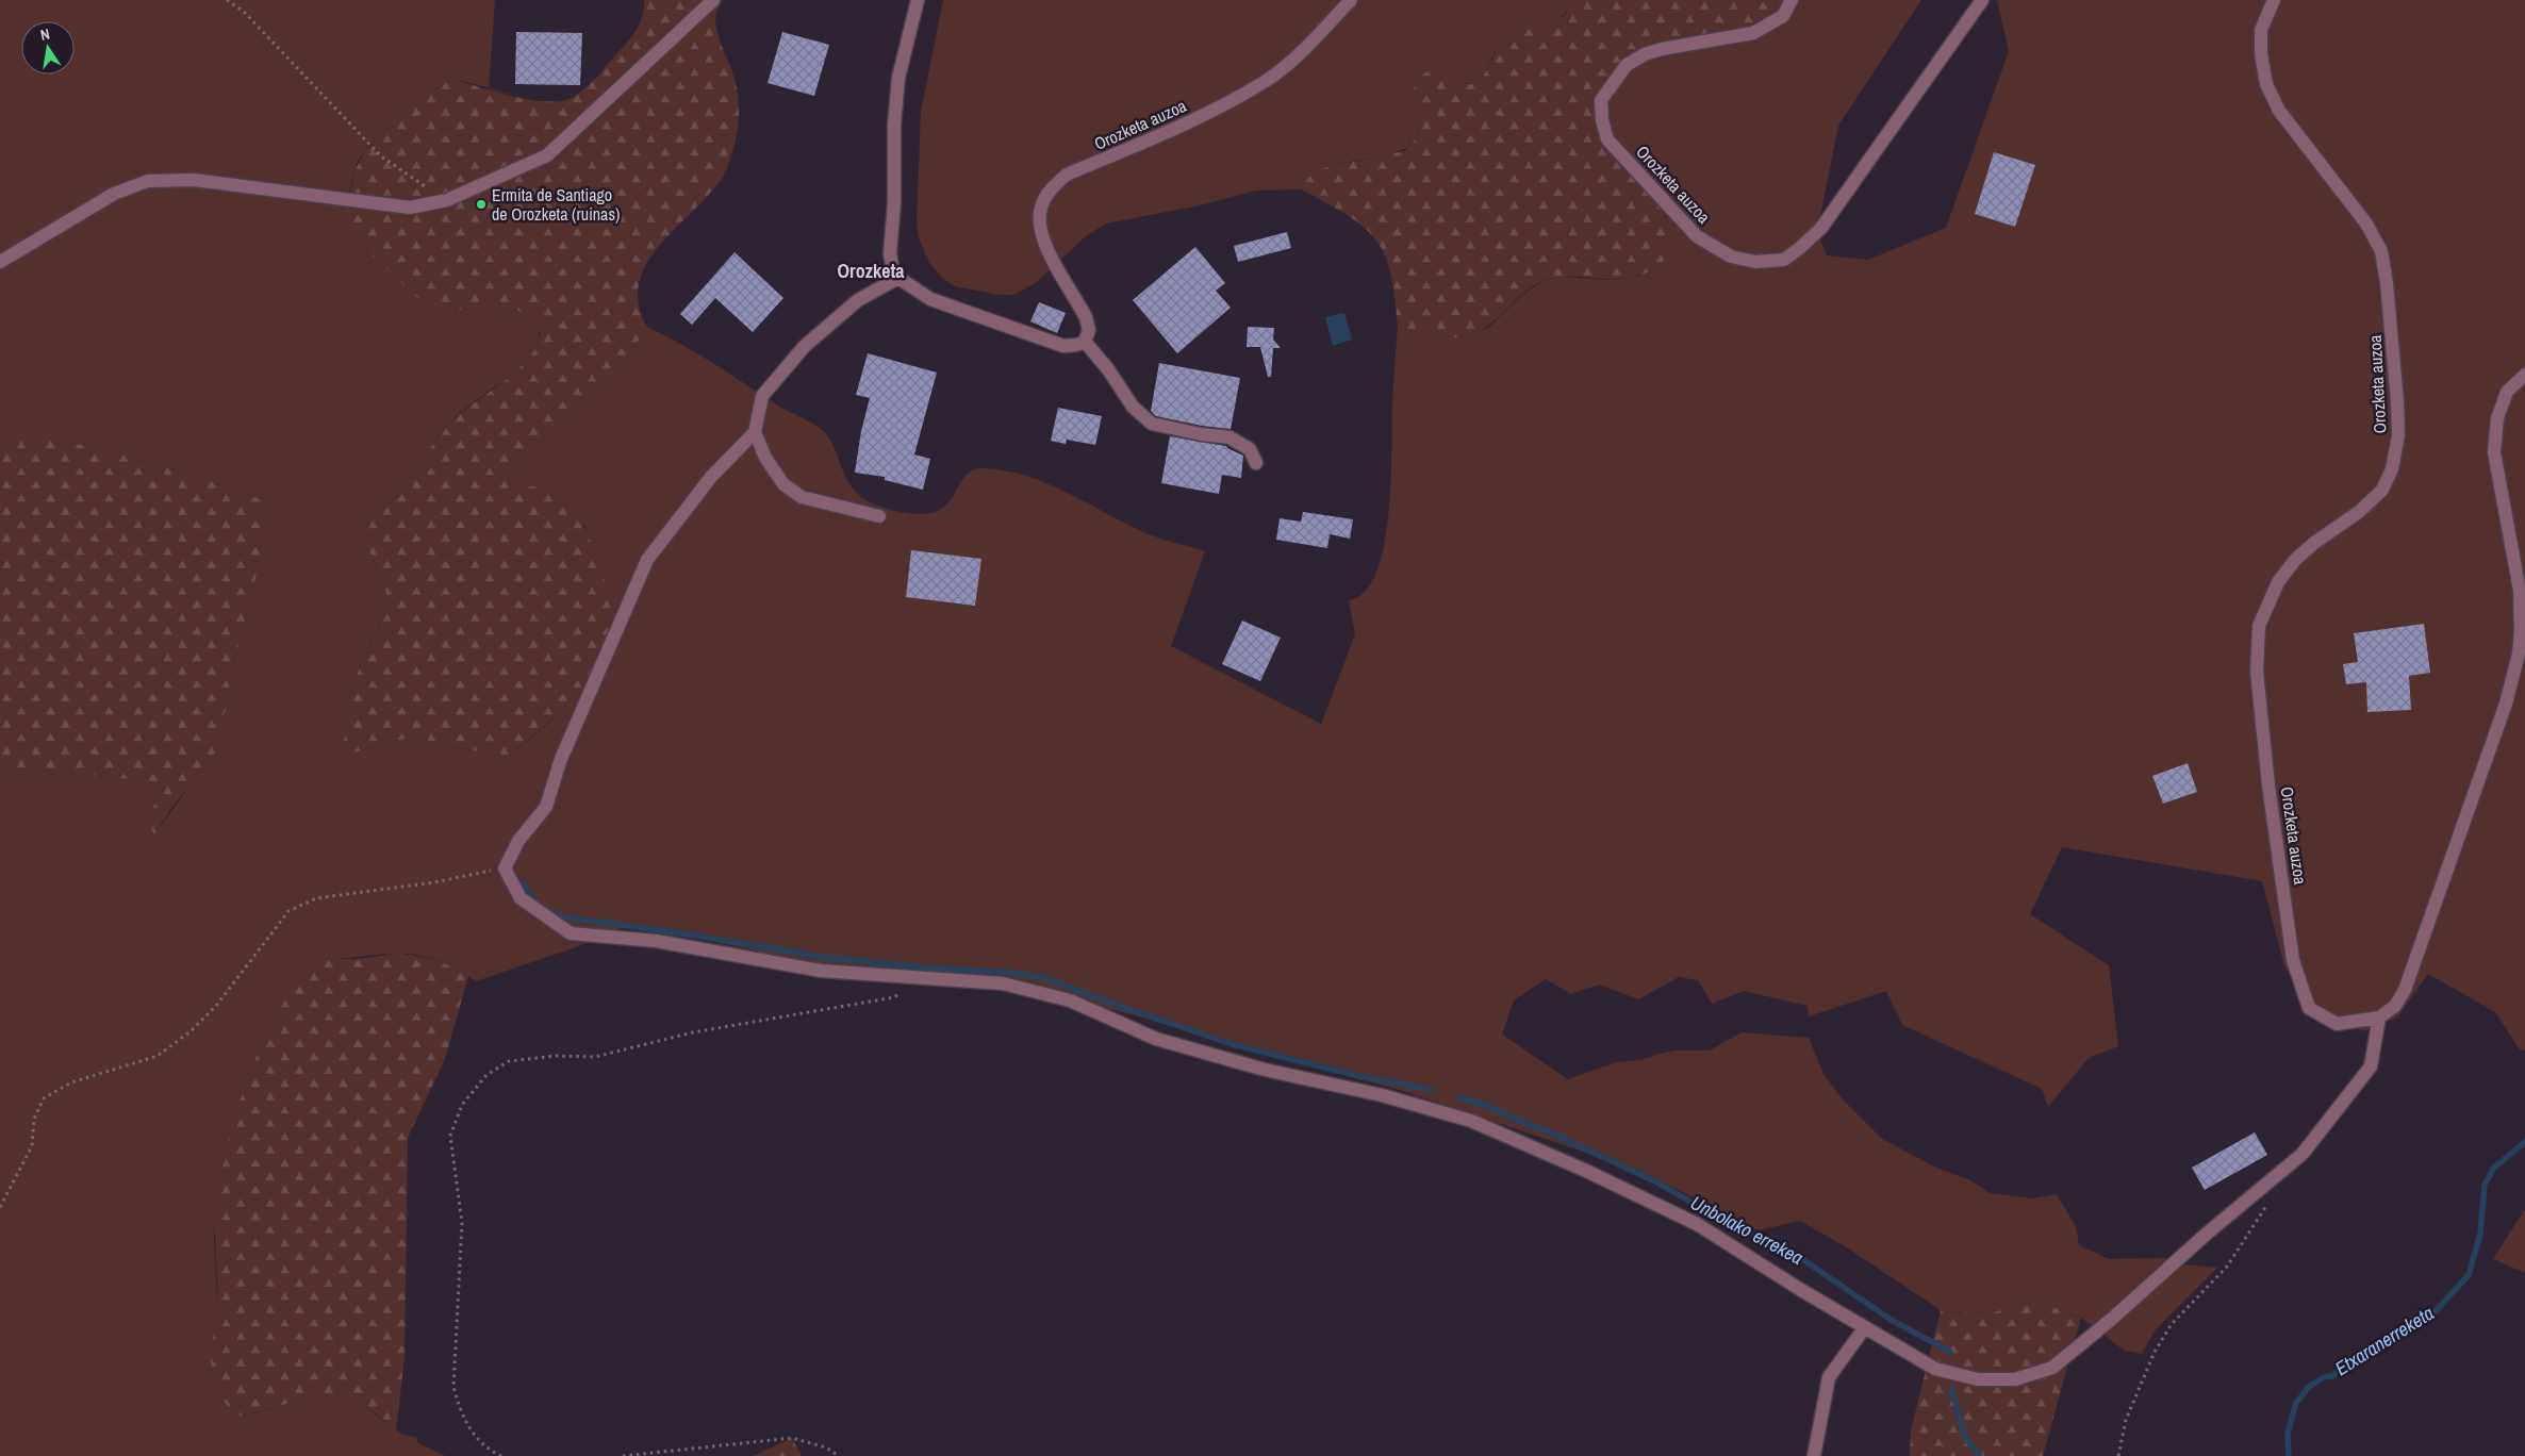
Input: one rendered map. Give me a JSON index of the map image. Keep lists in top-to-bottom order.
{
  "streets": {
    "street": ["Orozketa auzoa"]
  },
  "districts": ["Orozketa"],
  "water": ["Unbolako errekea", "Etxaranerreketa"],
  "places": ["Ermita de Santiago de Orozketa (ruinas)"],
  "north": "top"
}
